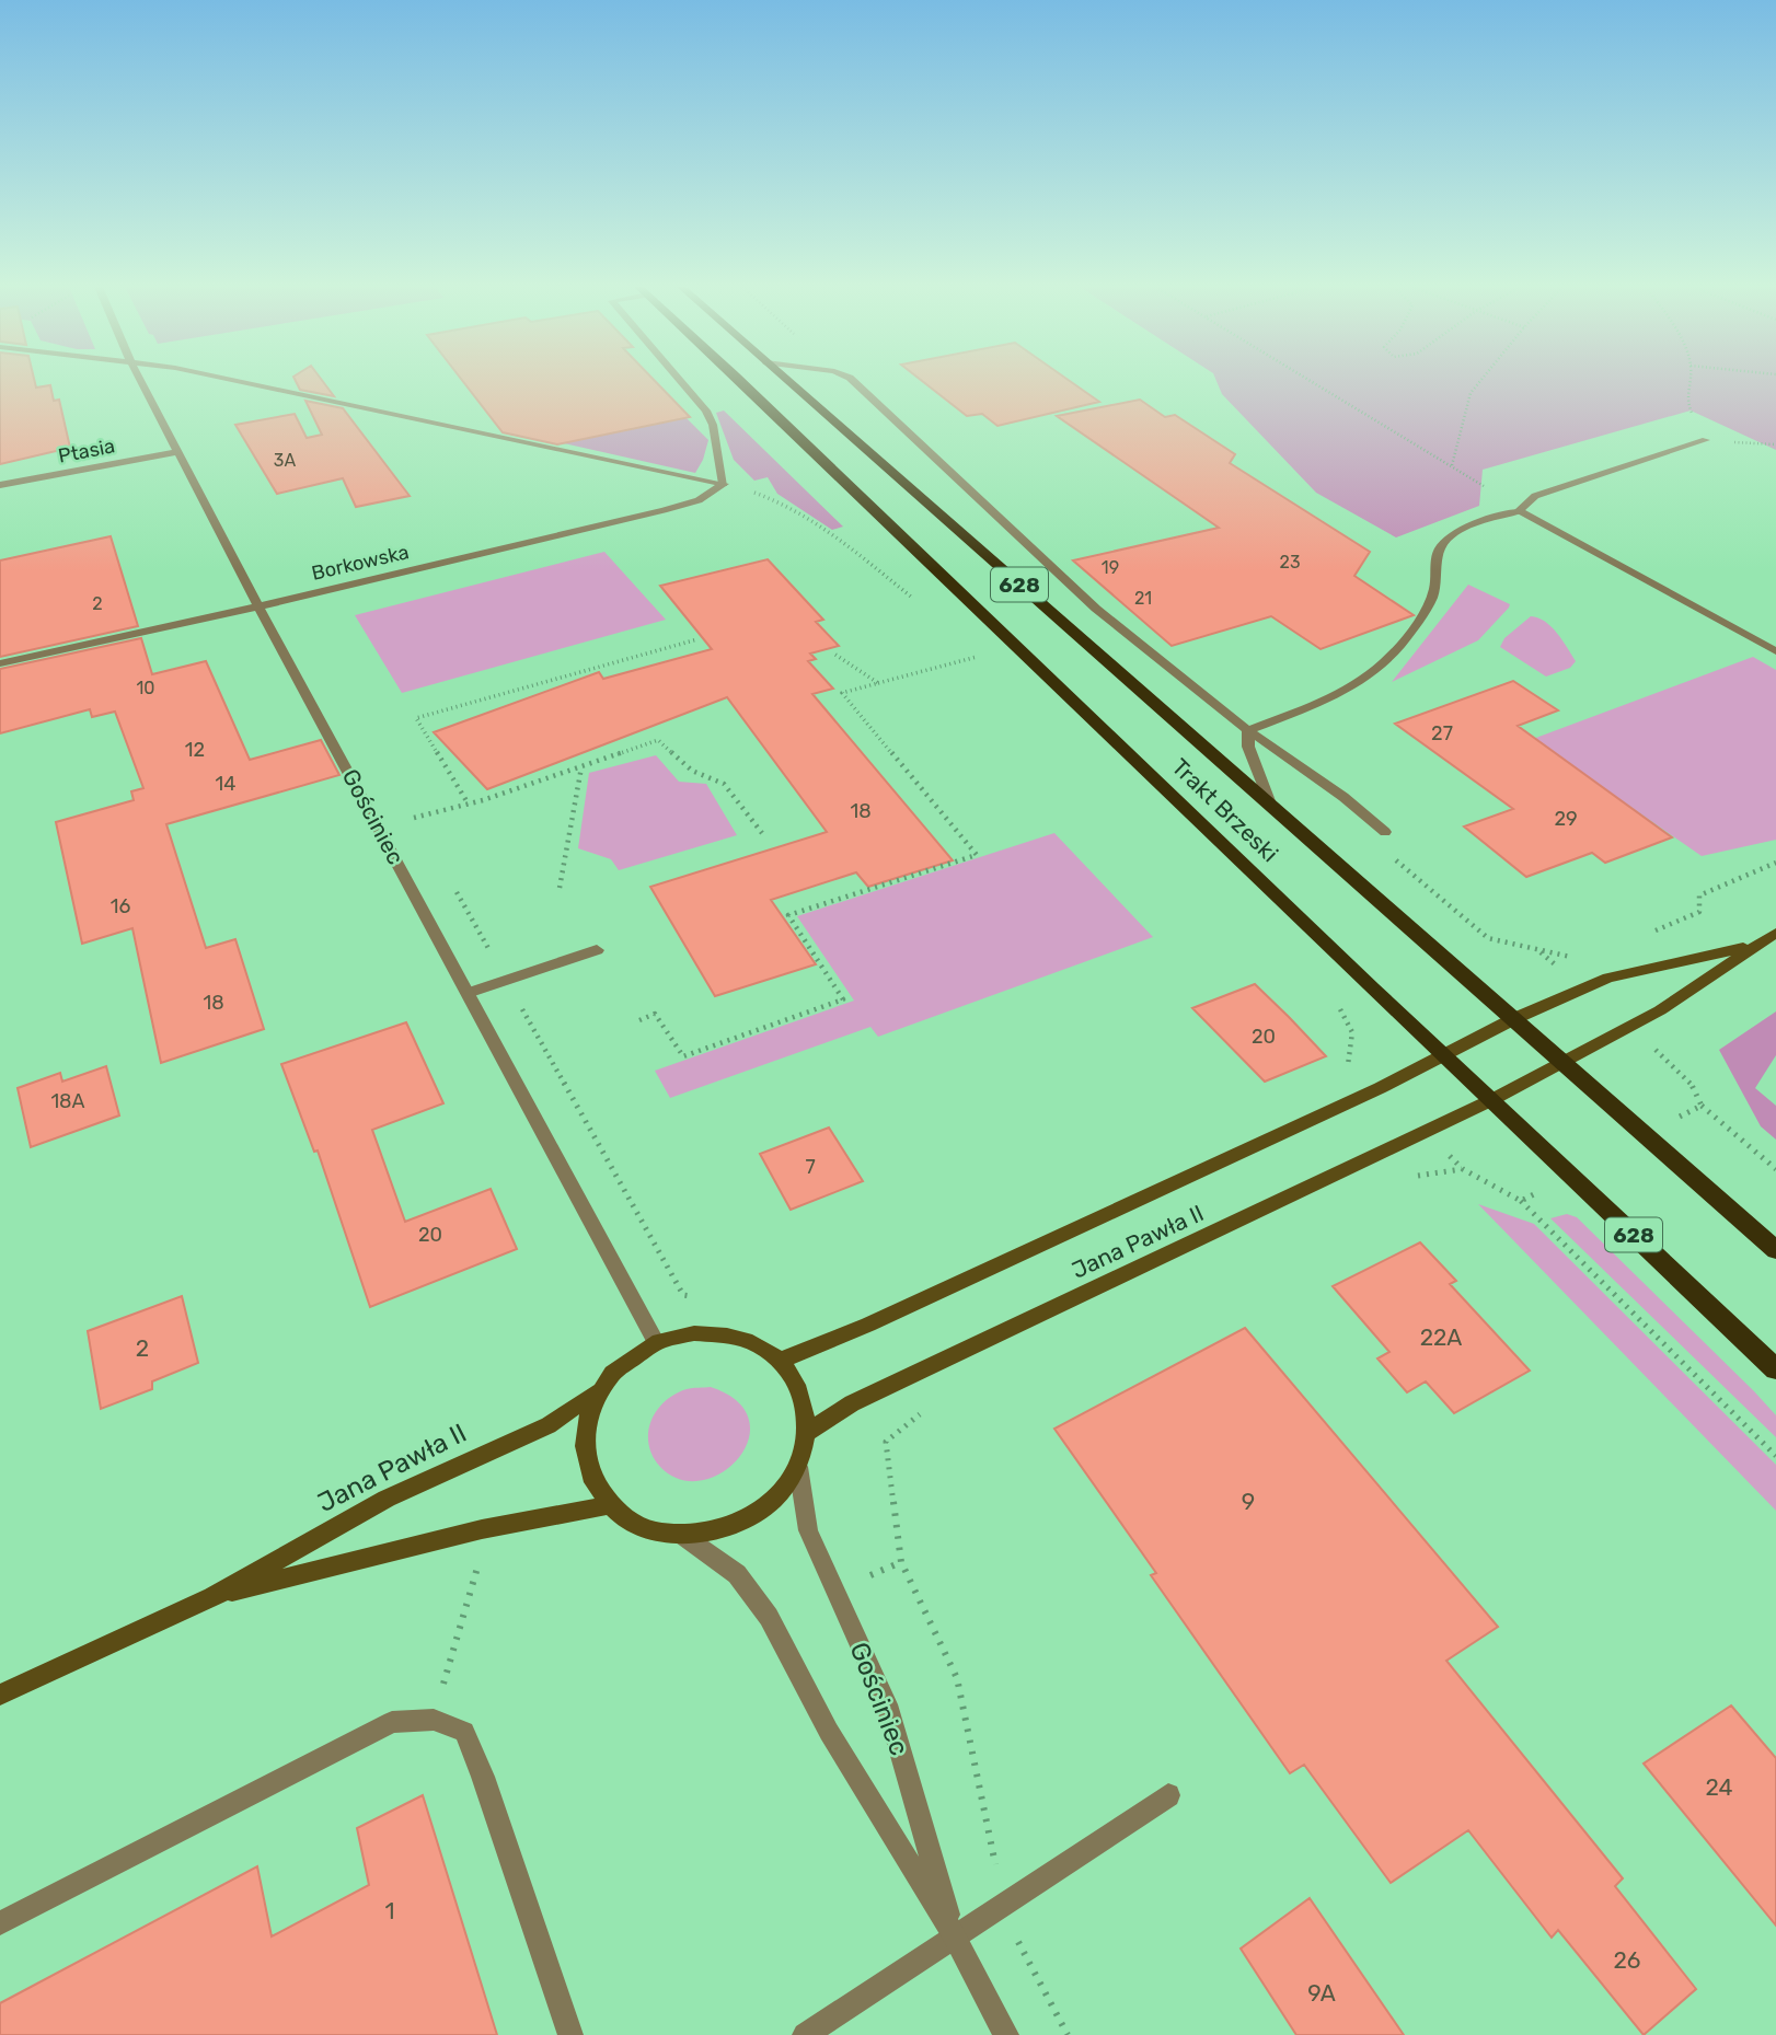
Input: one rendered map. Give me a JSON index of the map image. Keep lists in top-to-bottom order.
{
  "streets": {
    "main road": ["628", "Trakt Brzeski"],
    "street": [
      "Ptasia",
      "Borkowska",
      "Gościniec",
      "Jana Pawła II"
    ]
  },
  "crossings": [
    ["Ptasia", "Gościniec"],
    ["Borkowska", "Gościniec"],
    ["Trakt Brzeski", "Jana Pawła II"],
    ["Gościniec", "Jana Pawła II"]
  ],
  "house_numbers": [
    "3A",
    "23",
    "19",
    "21",
    "2",
    "10",
    "27",
    "12",
    "14",
    "18",
    "29",
    "16",
    "18",
    "20",
    "18A",
    "7",
    "20",
    "22A",
    "2",
    "9",
    "24",
    "1",
    "26",
    "9A"
  ]
}
